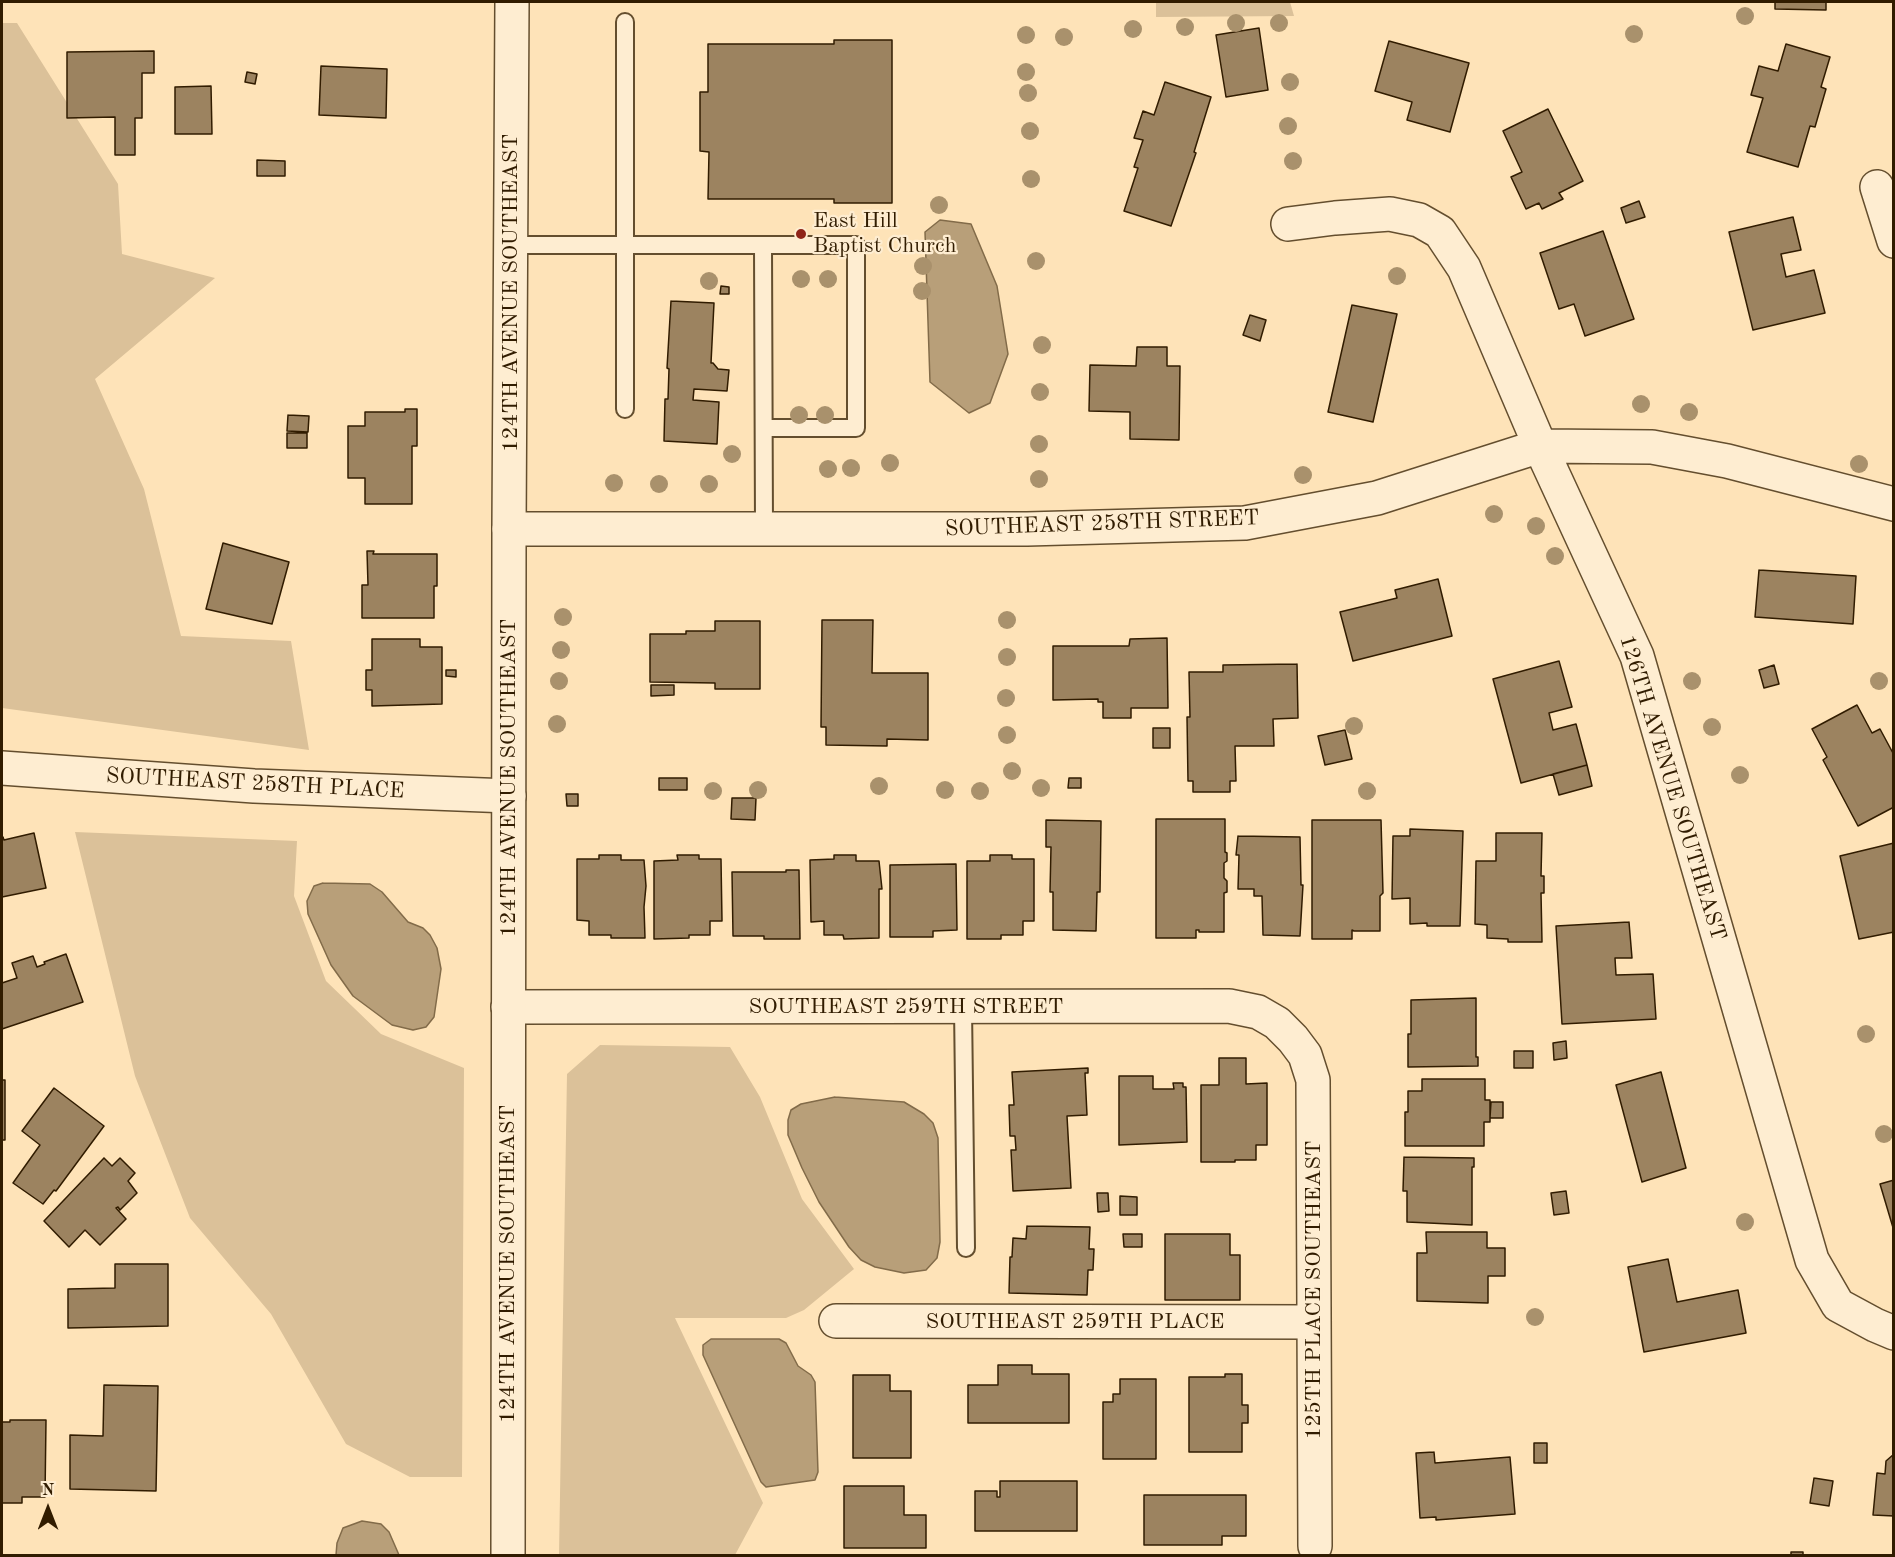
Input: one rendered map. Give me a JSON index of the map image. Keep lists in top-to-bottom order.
{
  "streets": {
    "street": [
      "124TH AVENUE SOUTHEAST",
      "SOUTHEAST 258TH STREET",
      "SOUTHEAST 258TH PLACE",
      "126TH AVENUE SOUTHEAST",
      "SOUTHEAST 259TH STREET",
      "125TH PLACE SOUTHEAST",
      "SOUTHEAST 259TH PLACE"
    ]
  },
  "crossings": [
    ["124TH AVENUE SOUTHEAST", "SOUTHEAST 258TH STREET"],
    ["124TH AVENUE SOUTHEAST", "SOUTHEAST 258TH PLACE"],
    ["124TH AVENUE SOUTHEAST", "SOUTHEAST 259TH STREET"],
    ["SOUTHEAST 258TH STREET", "126TH AVENUE SOUTHEAST"],
    ["SOUTHEAST 259TH STREET", "125TH PLACE SOUTHEAST"],
    ["125TH PLACE SOUTHEAST", "SOUTHEAST 259TH PLACE"]
  ],
  "places": ["East Hill Baptist Church"],
  "north": "top"
}
